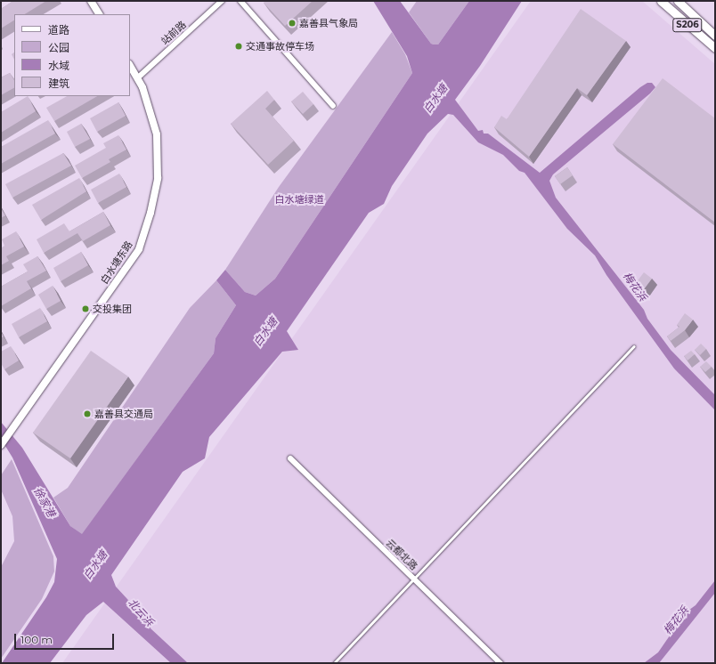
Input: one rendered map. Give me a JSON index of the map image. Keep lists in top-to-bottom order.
{
  "streets": {
    "main road": ["S206"],
    "street": ["站前路", "白水塘东路", "云都北路"]
  },
  "crossings": [
    ["站前路", "白水塘东路"]
  ],
  "water": [
    "白水塘",
    "梅花浜",
    "徐家港",
    "北云浜"
  ],
  "parks": ["白水塘绿道"],
  "places": [
    "嘉善县气象局",
    "交通事故停车场",
    "交投集团",
    "嘉善县交通局"
  ],
  "legend": [
    "道路",
    "公园",
    "水域",
    "建筑"
  ],
  "scale_bar": "100 m"
}
